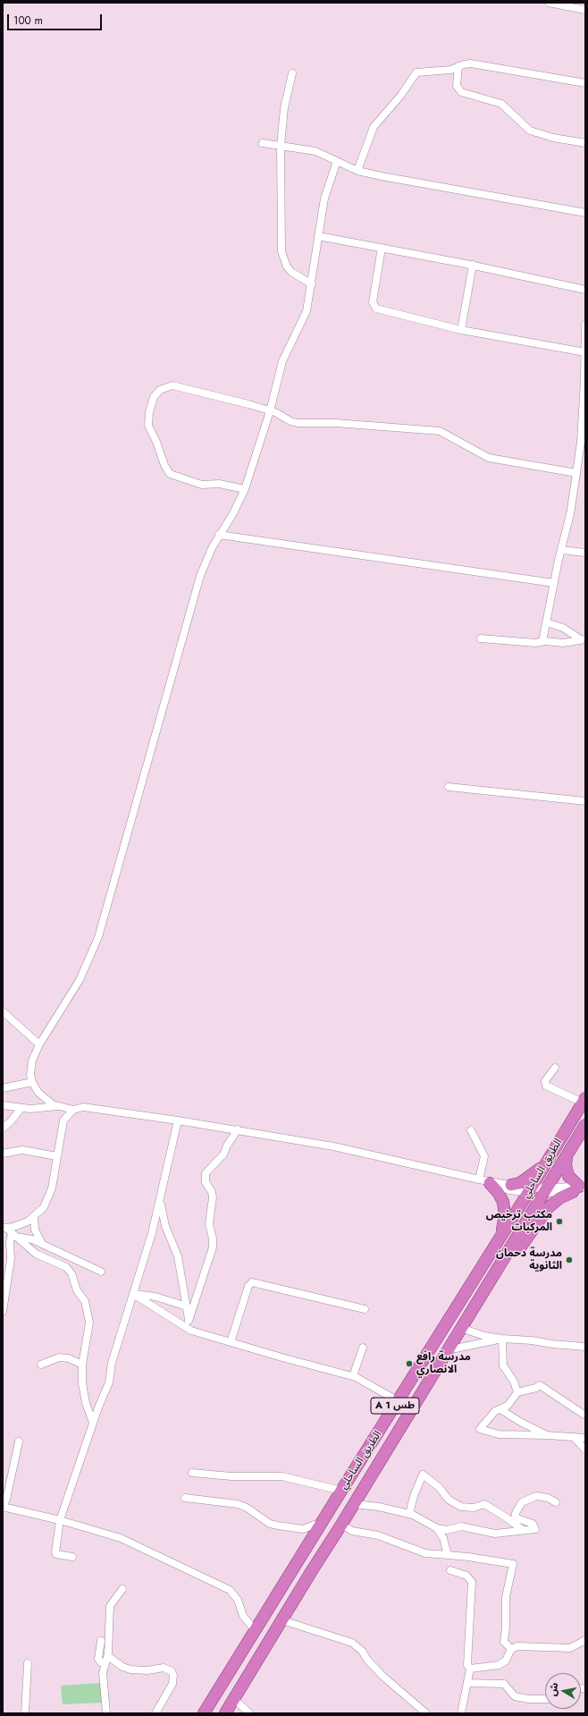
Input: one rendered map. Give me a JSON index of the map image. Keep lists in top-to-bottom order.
{
  "streets": {
    "highway": ["الطريق الساحلي", "A 1 طس"]
  },
  "places": ["مكتب ترخيص المركبات", "مدرسة دحمان الثانوية", "مدرسة رافع الانصاري"],
  "scale_bar": "100 m",
  "north": "left"
}
